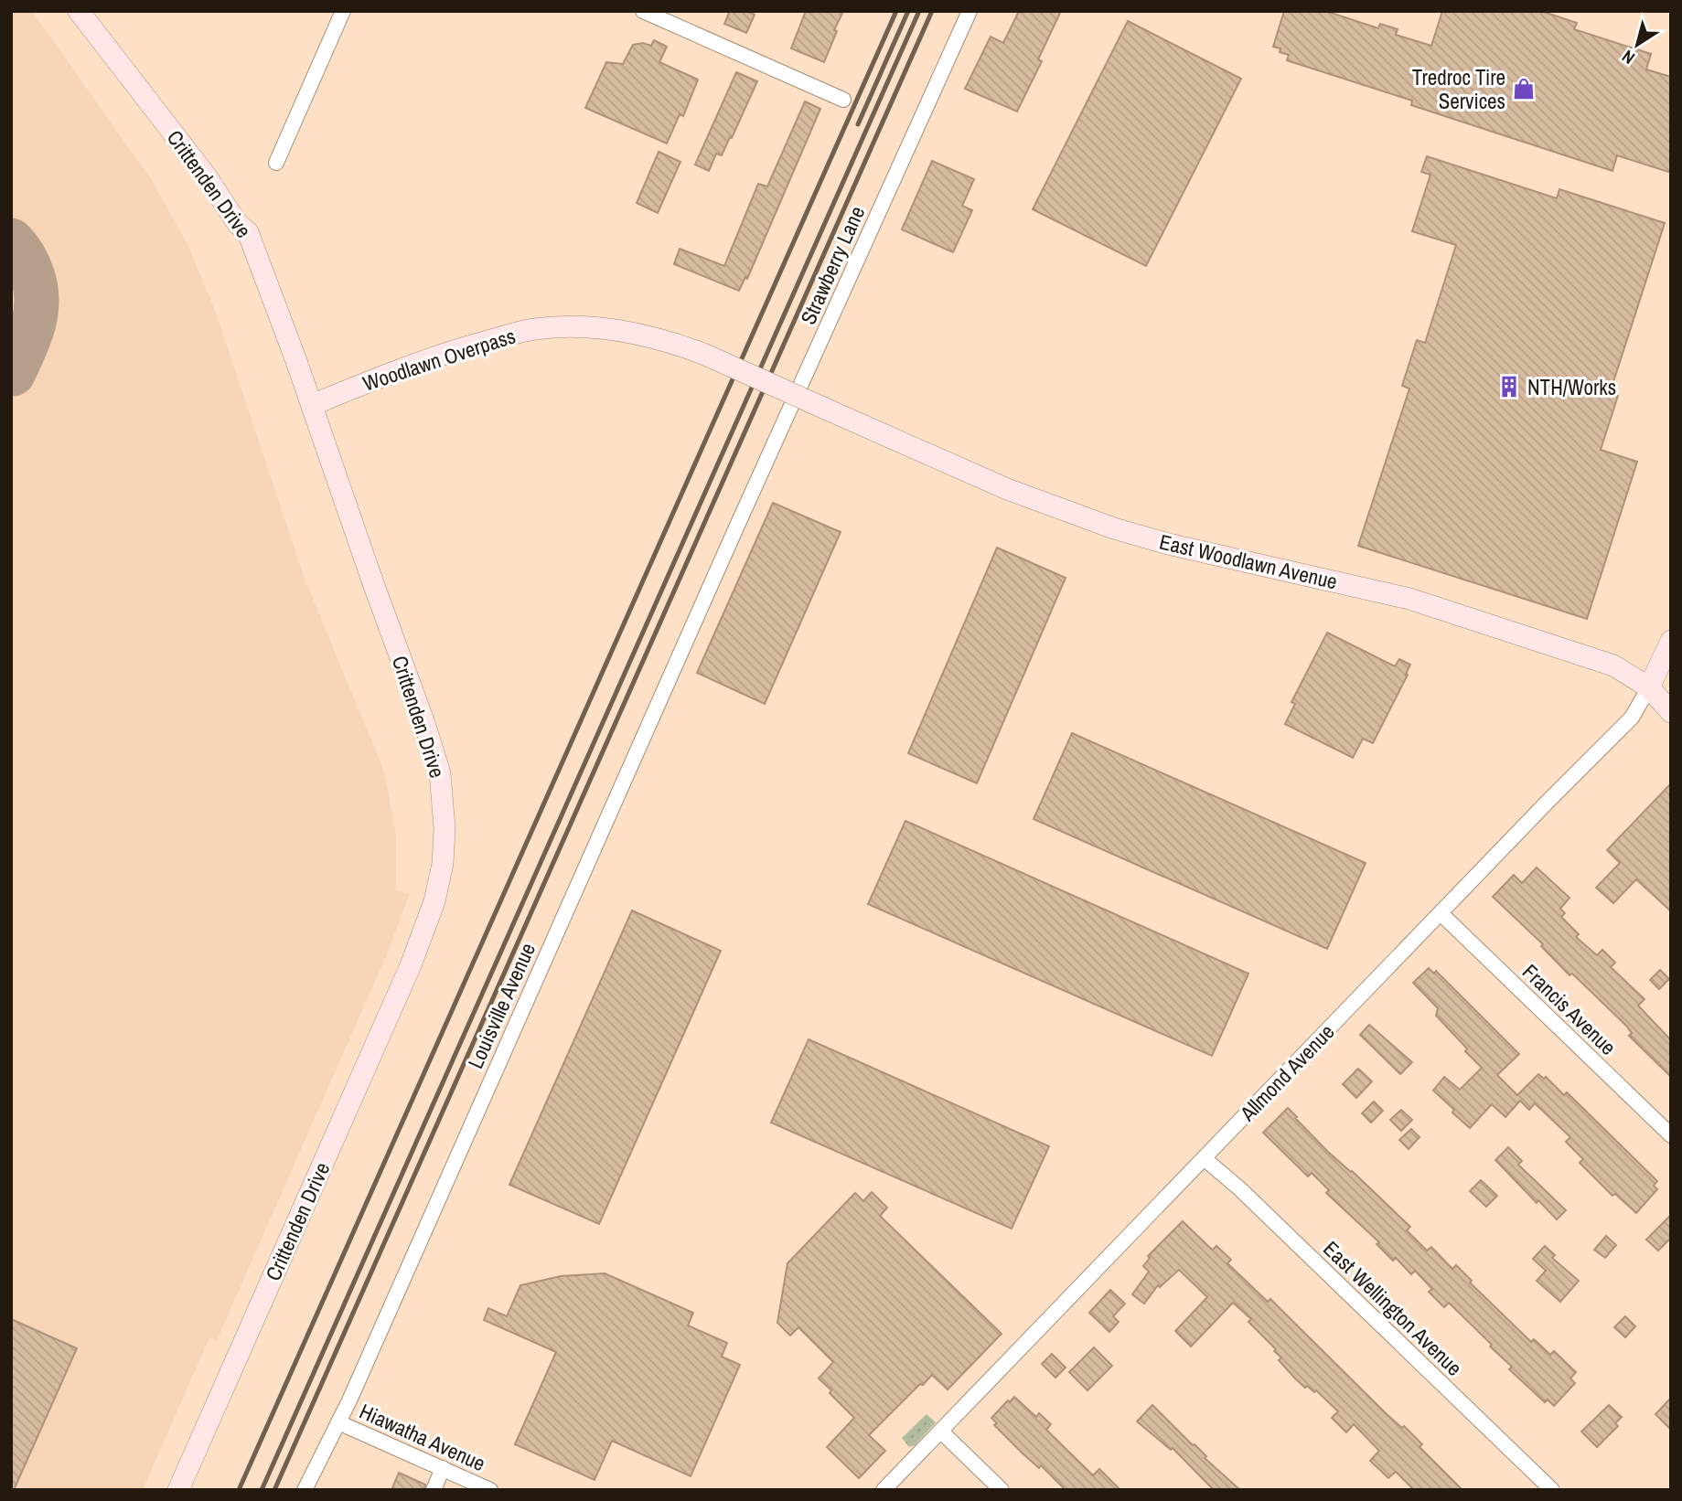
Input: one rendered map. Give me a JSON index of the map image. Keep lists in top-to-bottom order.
{
  "streets": {
    "main road": [
      "Crittenden Drive",
      "Woodlawn Overpass",
      "East Woodlawn Avenue",
      "Allmond Avenue"
    ],
    "street": [
      "Strawberry Lane",
      "Louisville Avenue",
      "Francis Avenue",
      "East Wellington Avenue",
      "Hiawatha Avenue"
    ]
  },
  "crossings": [
    ["Crittenden Drive", "Woodlawn Overpass"],
    ["Strawberry Lane", "Louisville Avenue"],
    ["Woodlawn Overpass", "East Woodlawn Avenue"],
    ["East Woodlawn Avenue", "Allmond Avenue"],
    ["Louisville Avenue", "Hiawatha Avenue"],
    ["Francis Avenue", "Allmond Avenue"],
    ["Allmond Avenue", "East Wellington Avenue"]
  ],
  "places": {
    "shop": ["Tredroc Tire Services"],
    "building": ["NTH/Works"]
  },
  "north": "bottom left"
}
